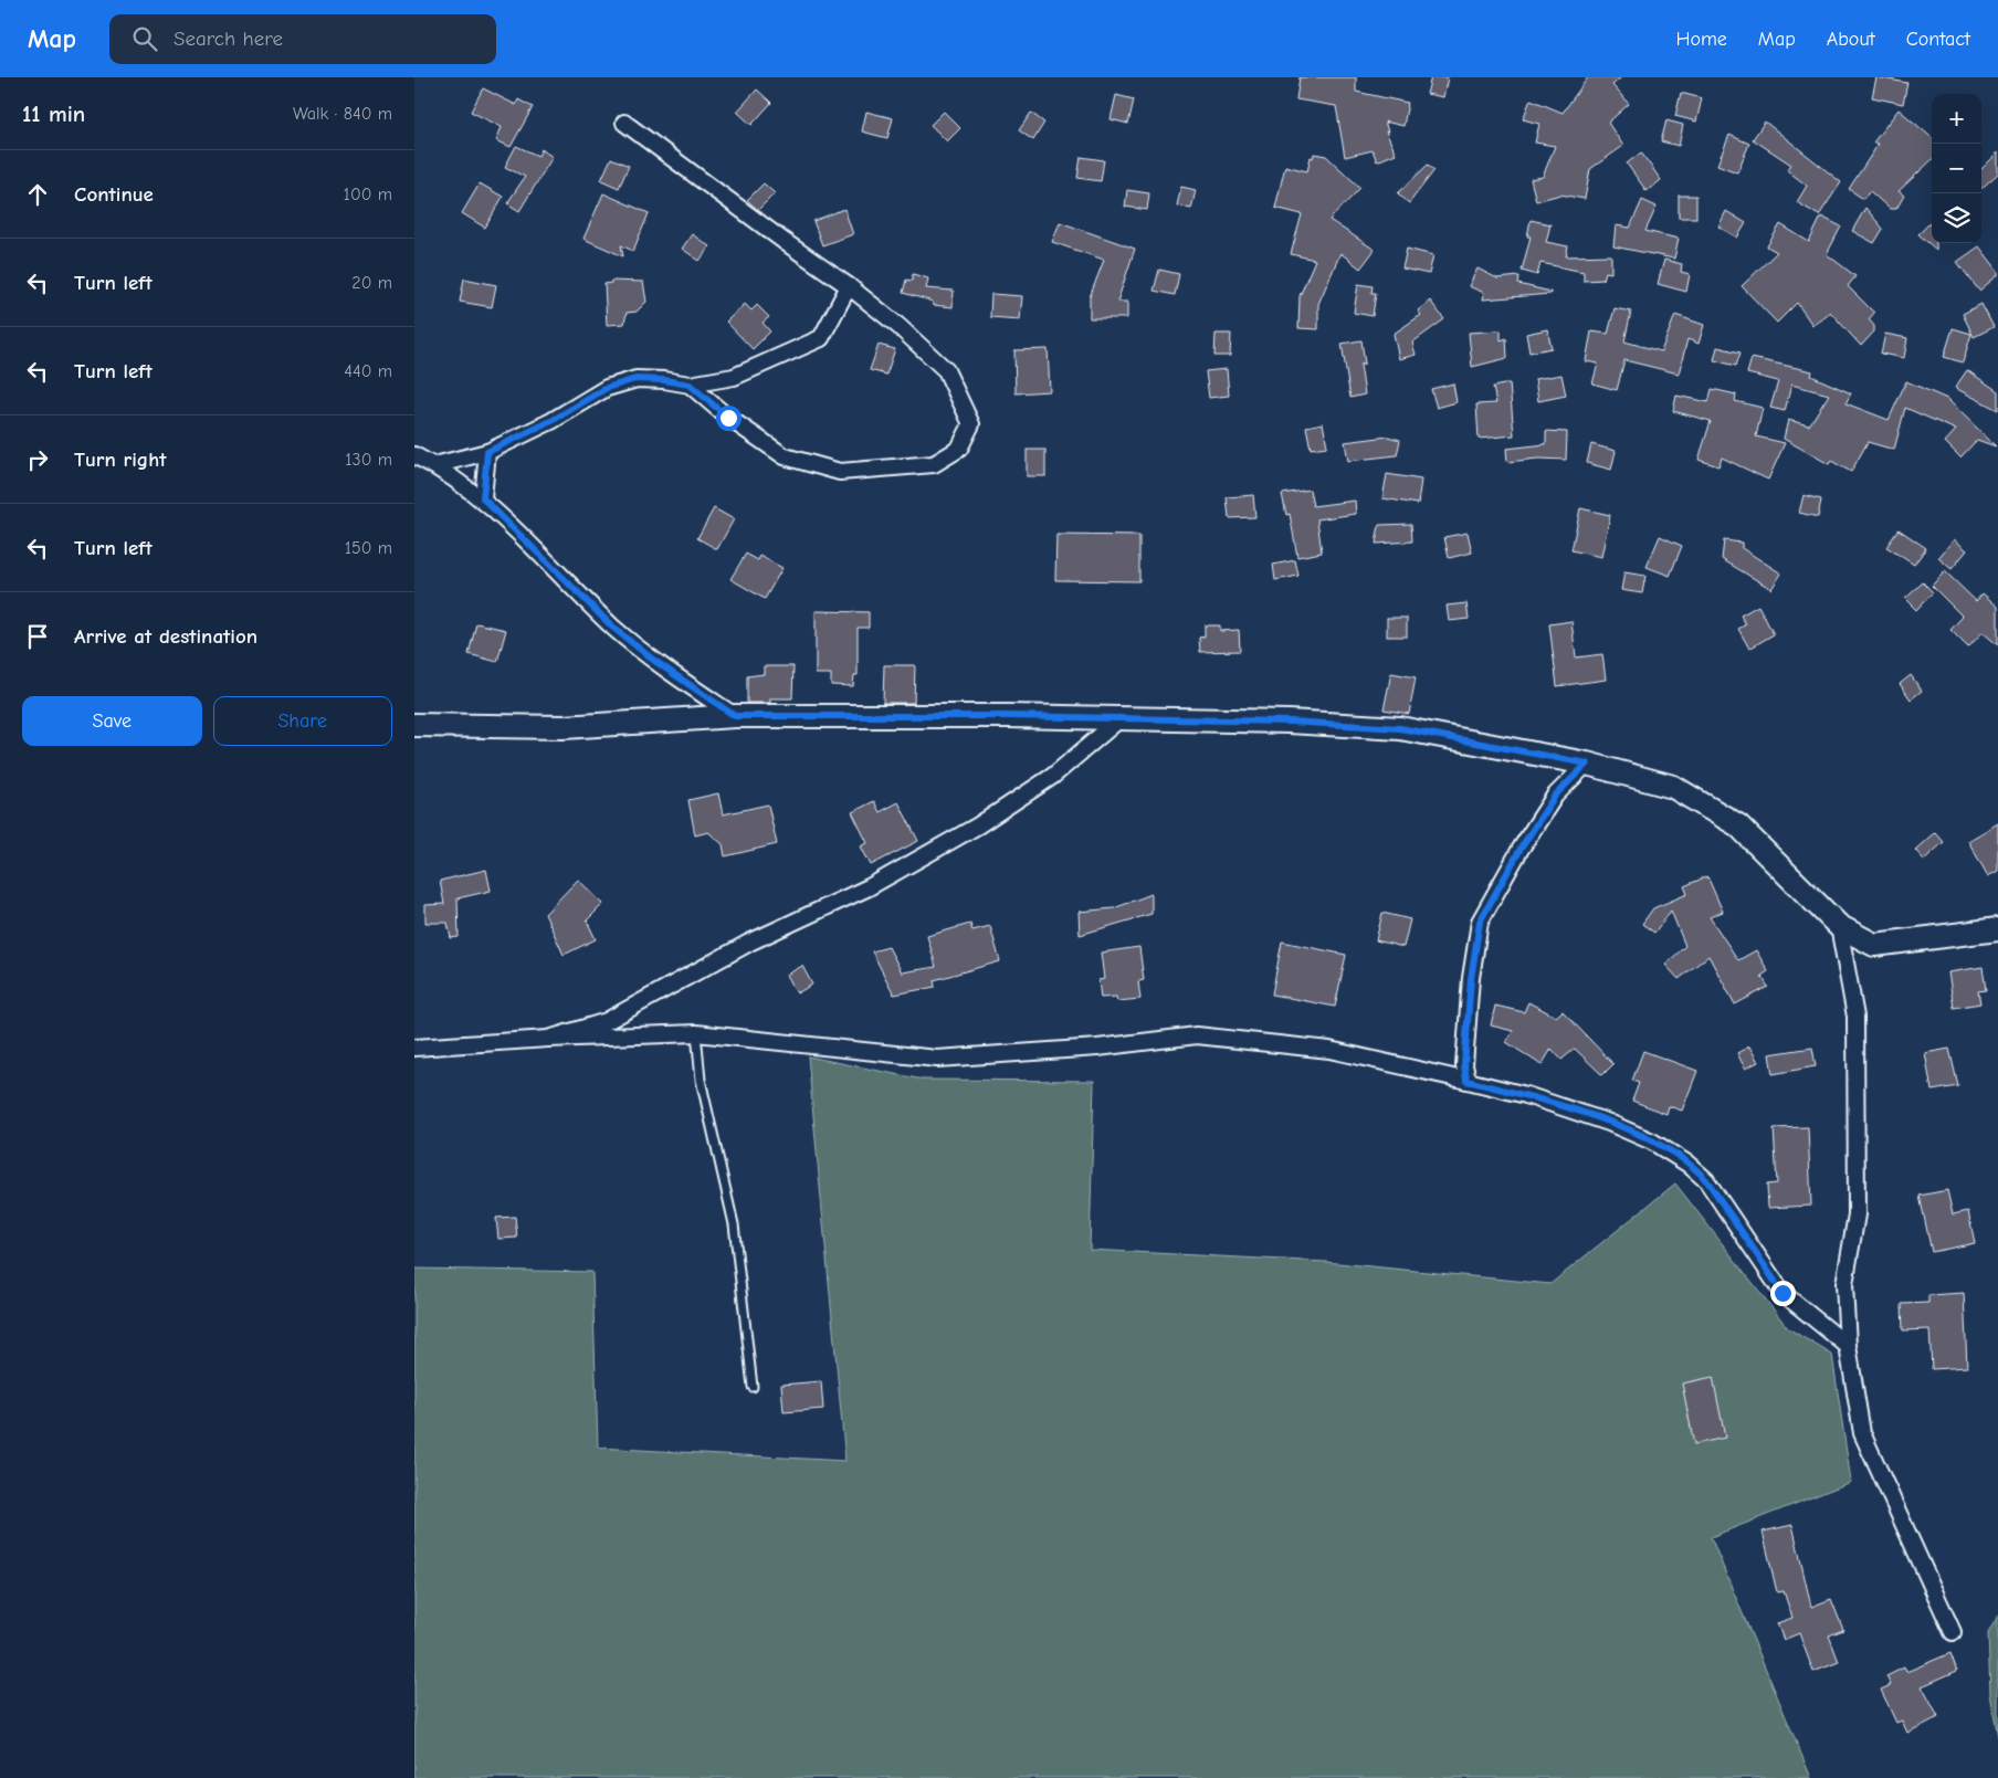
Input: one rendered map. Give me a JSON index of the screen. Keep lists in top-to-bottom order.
{
  "page": {
    "header": "Map",
    "search": "Search here",
    "nav": [
      "Home",
      "Map",
      "About",
      "Contact"
    ],
    "heading": ["11 min", "Walk · 840 m"],
    "map_buttons": ["+", "−"],
    "list": [
      ["Continue", "100 m"],
      ["Turn left", "20 m"],
      ["Turn left", "440 m"],
      ["Turn right", "130 m"],
      ["Turn left", "150 m"],
      "Arrive at destination"
    ],
    "buttons": ["Save", "Share"]
  }
}
